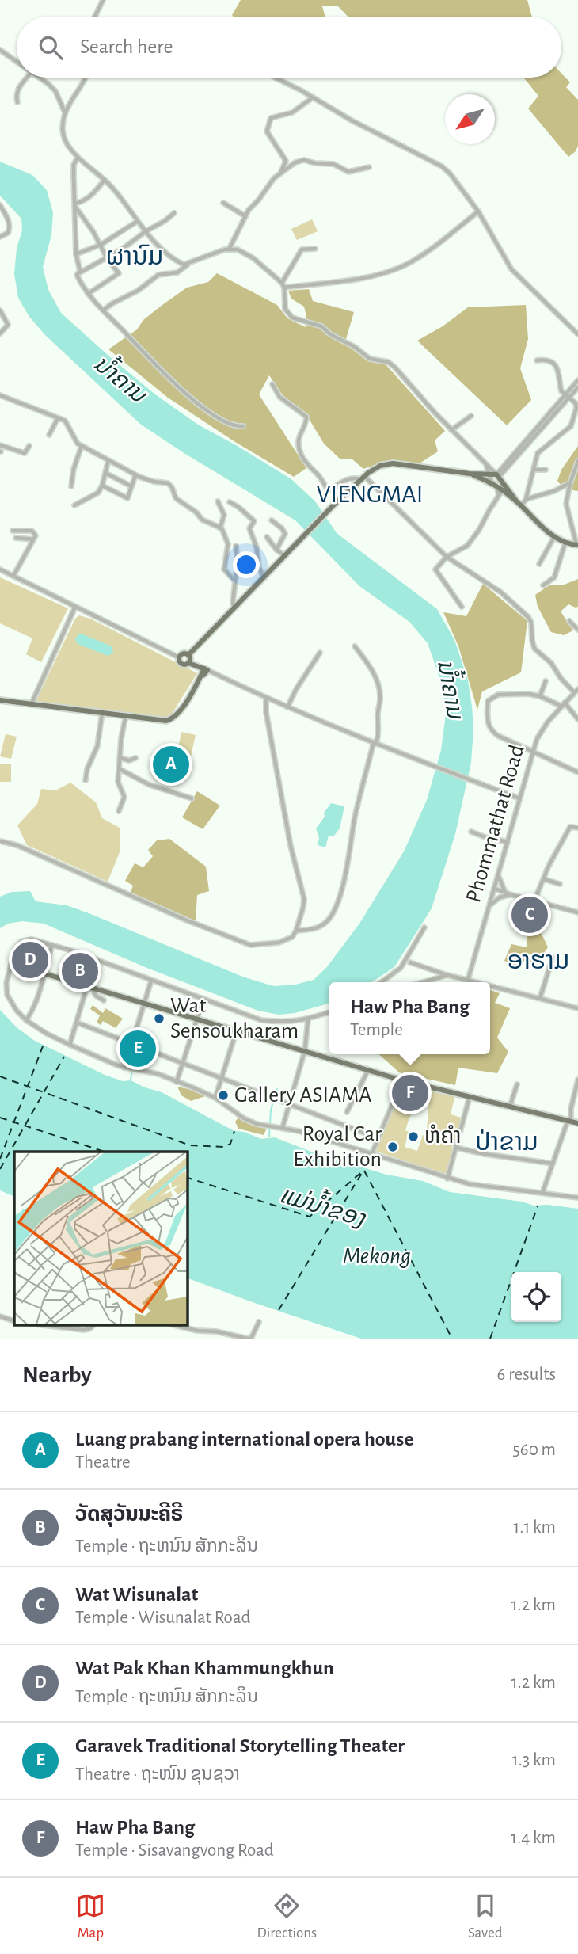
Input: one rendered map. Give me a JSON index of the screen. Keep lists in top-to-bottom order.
{
  "streets": {
    "street": ["Phommathat Road"]
  },
  "districts": [
    "ຜານົມ",
    "VIENGMAI",
    "ອາຮາມ",
    "ປ່າຂາມ"
  ],
  "water": ["ນ້ຳຄານ", "ແມ່ນ້ຳຂອງ", "Mekong"],
  "places": [
    "Wat Sensoukharam",
    "Gallery ASIAMA",
    "ຫໍຄຳ",
    "Royal Car Exhibition"
  ],
  "north": "bottom left",
  "page": {
    "search": "Search here",
    "pins": [
      "A",
      "C",
      "D",
      "B",
      "E",
      "F"
    ],
    "popup": ["Haw Pha Bang", "Temple"],
    "heading": ["Nearby", "6 results"],
    "list": [
      {
        "mark": "A",
        "name": "Luang prabang international opera house",
        "note": "Theatre",
        "value": "560 m"
      },
      {
        "mark": "B",
        "name": "ວັດສຸວັນນະຄີຣີ",
        "note": "Temple · ຖະຫນົນ ສັກກະລິນ",
        "value": "1.1 km"
      },
      {
        "mark": "C",
        "name": "Wat Wisunalat",
        "note": "Temple · Wisunalat Road",
        "value": "1.2 km"
      },
      {
        "mark": "D",
        "name": "Wat Pak Khan Khammungkhun",
        "note": "Temple · ຖະຫນົນ ສັກກະລິນ",
        "value": "1.2 km"
      },
      {
        "mark": "E",
        "name": "Garavek Traditional Storytelling Theater",
        "note": "Theatre · ຖະໜົນ ຂຸນຊວາ",
        "value": "1.3 km"
      },
      {
        "mark": "F",
        "name": "Haw Pha Bang",
        "note": "Temple · Sisavangvong Road",
        "value": "1.4 km"
      }
    ],
    "nav": ["Map", "Directions", "Saved"]
  }
}
